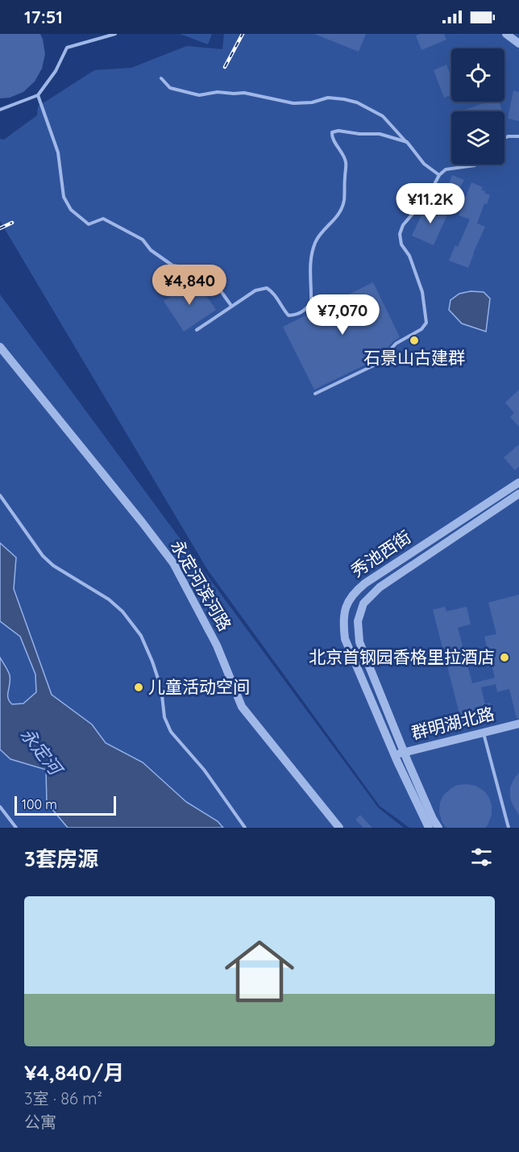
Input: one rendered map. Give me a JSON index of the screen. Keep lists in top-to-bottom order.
{
  "streets": {
    "street": ["秀池西街", "永定河滨河路", "群明湖北路"]
  },
  "crossings": [
    ["秀池西街", "群明湖北路"]
  ],
  "water": ["永定河"],
  "places": ["石景山古建群", "北京首钢园香格里拉酒店", "儿童活动空间"],
  "scale_bar": "100 m",
  "page": {
    "status": "17:51",
    "price": ["¥11.2K", "¥4,840", "¥7,070"],
    "scale": "100 m",
    "heading": "3套房源",
    "list": [
      {
        "name": "¥4,840/月",
        "note": "3室 · 86 m² · 公寓"
      }
    ]
  }
}
